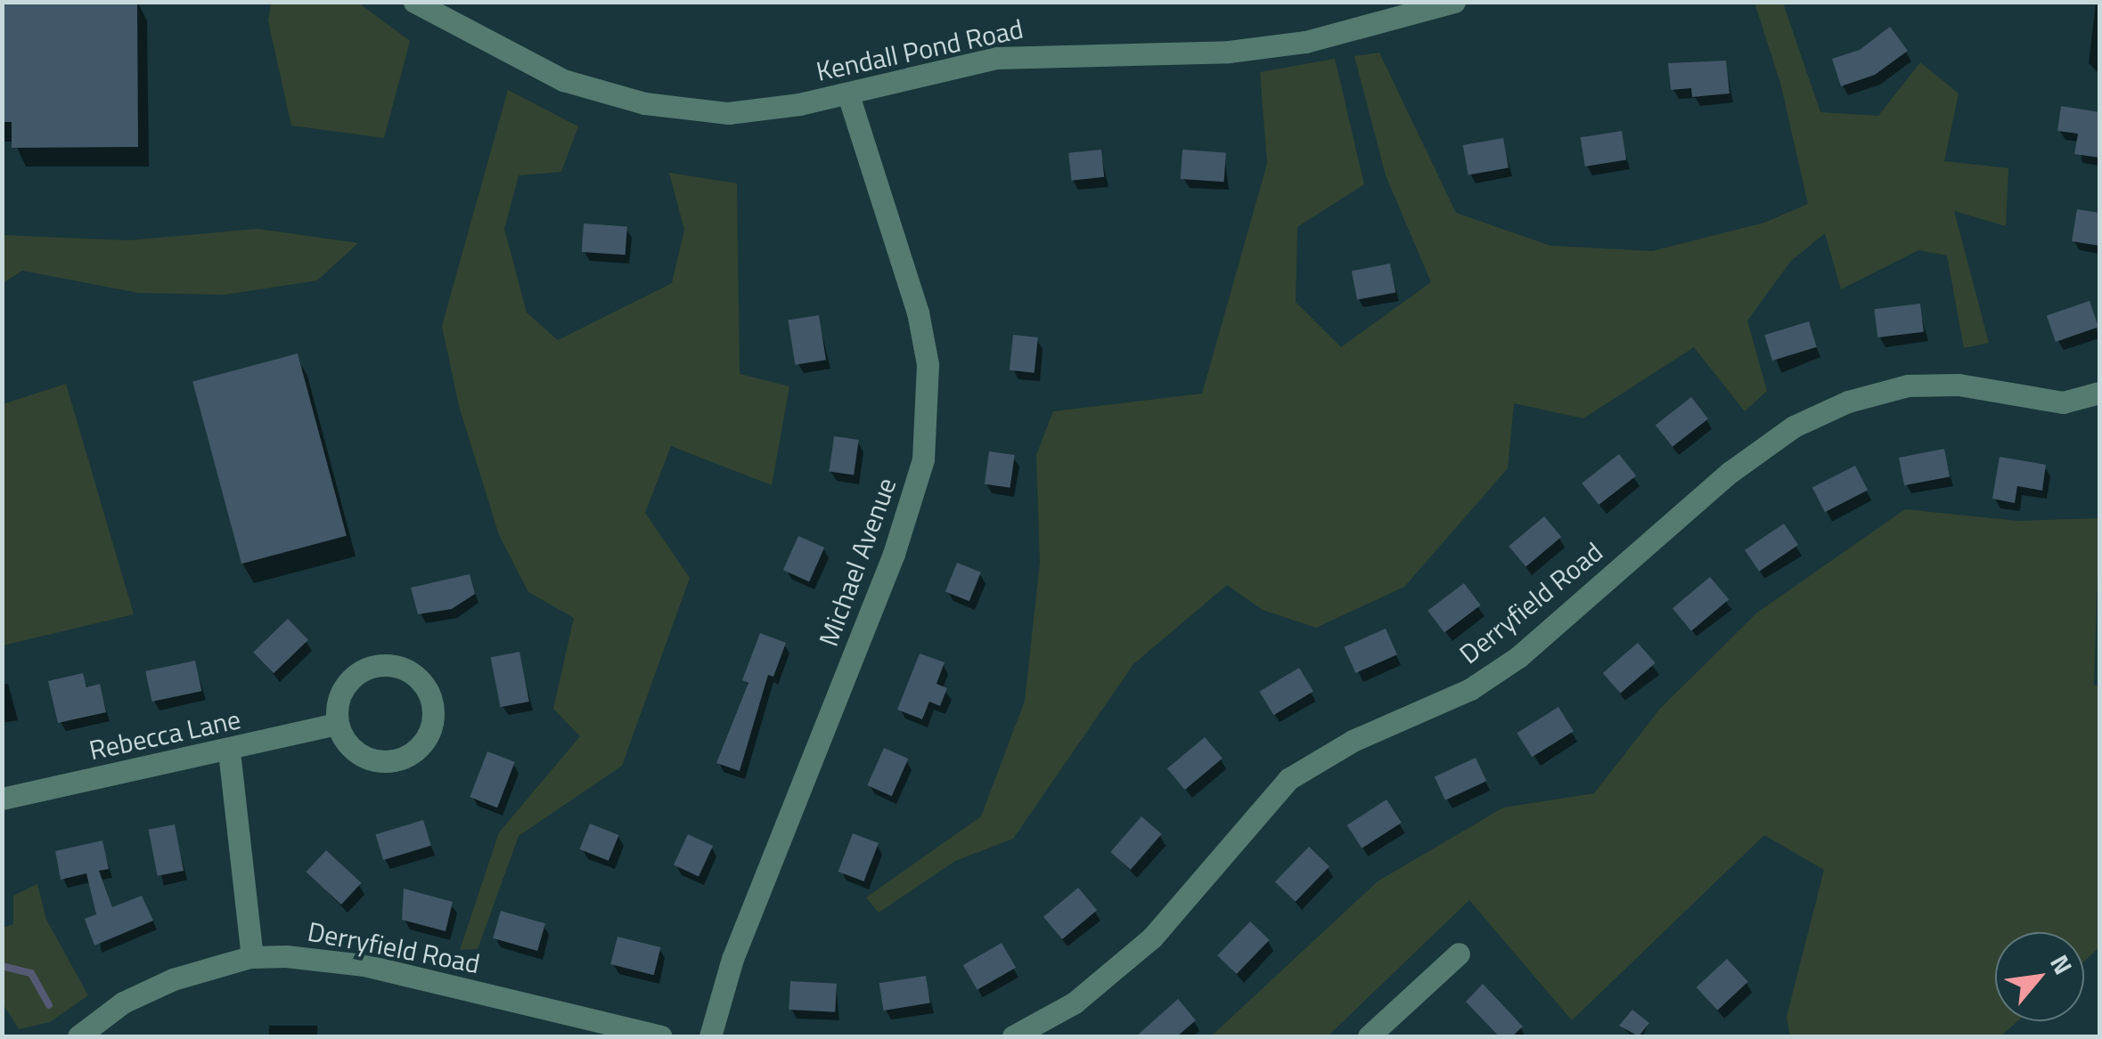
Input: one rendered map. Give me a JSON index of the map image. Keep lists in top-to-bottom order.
{
  "streets": {
    "street": [
      "Kendall Pond Road",
      "Michael Avenue",
      "Derryfield Road",
      "Rebecca Lane"
    ]
  },
  "crossings": [
    ["Kendall Pond Road", "Michael Avenue"]
  ],
  "north": "top right"
}
